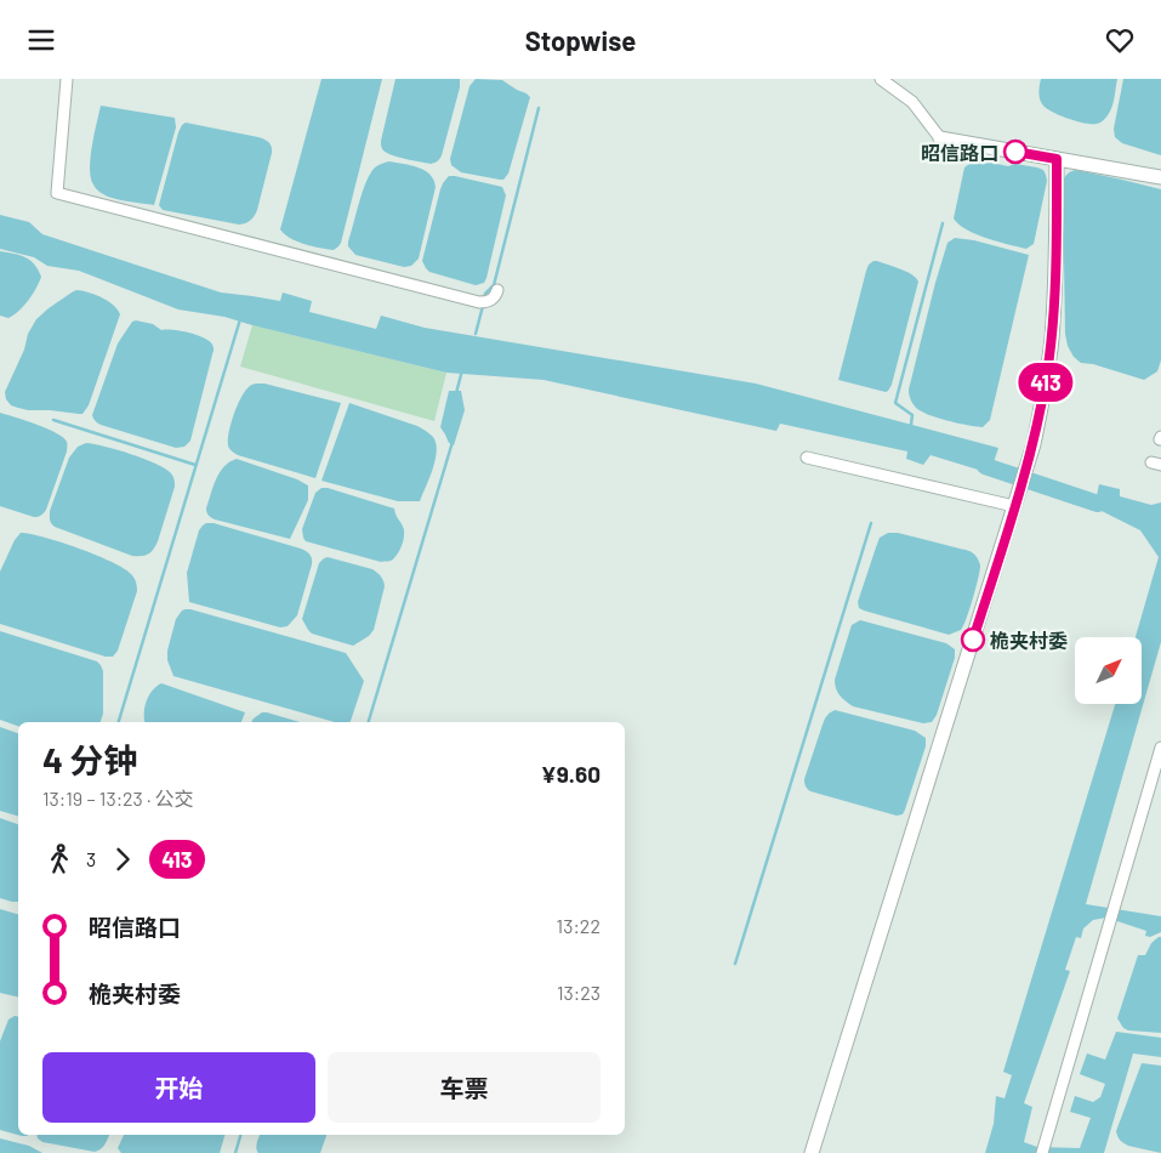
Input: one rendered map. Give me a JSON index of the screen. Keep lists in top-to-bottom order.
{
  "places": ["昭信路口", "桅夹村委"],
  "lines": ["bus line 413"],
  "north": "top right",
  "page": {
    "header": "Stopwise",
    "on_map": "413",
    "heading": ["4 分钟", "13:19 – 13:23 · 公交", "¥9.60"],
    "legs": ["3", "413"],
    "list": [
      {
        "name": "昭信路口",
        "value": "13:22"
      },
      {
        "name": "桅夹村委",
        "value": "13:23"
      }
    ],
    "buttons": ["开始", "车票"]
  }
}
